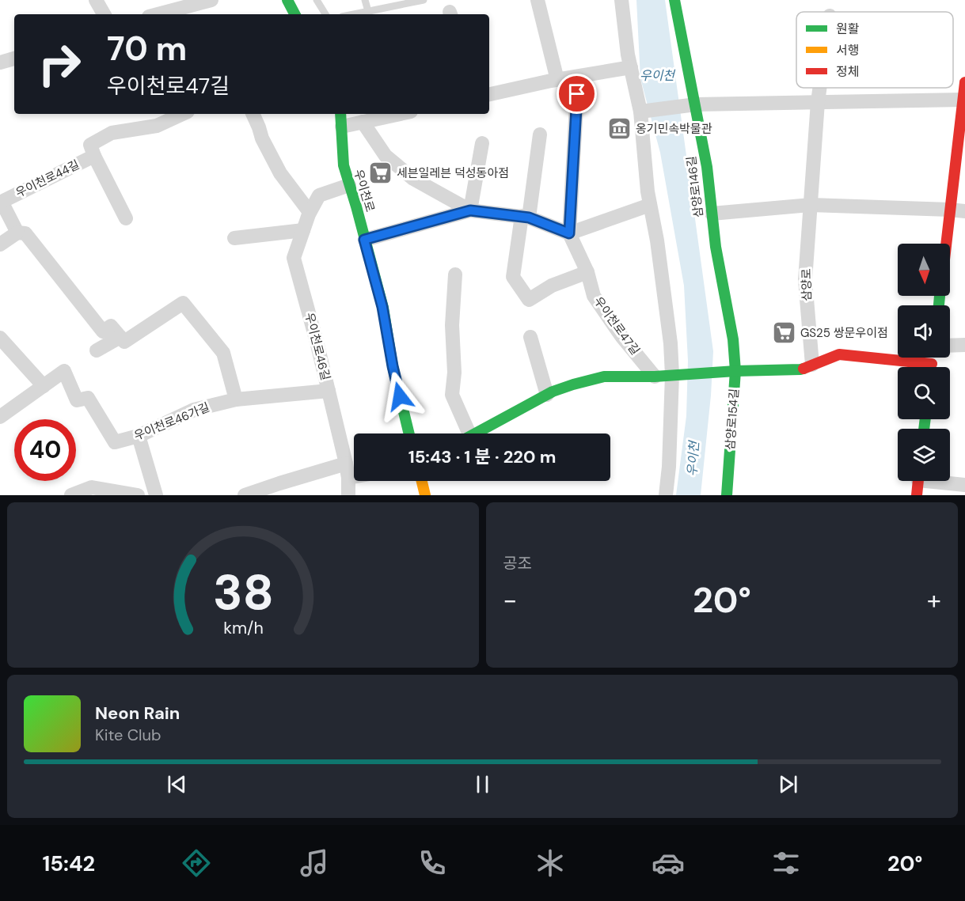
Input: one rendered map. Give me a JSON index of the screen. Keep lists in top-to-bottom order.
{
  "streets": {
    "street": [
      "우이천로44길",
      "삼양로146길",
      "우이천로",
      "삼양로",
      "우이천로47길",
      "우이천로46길",
      "삼양로154길",
      "우이천로46가길"
    ]
  },
  "crossings": [
    ["삼양로146길", "삼양로154길"],
    ["우이천로", "우이천로46길"],
    ["삼양로", "삼양로154길"],
    ["우이천로46길", "우이천로46가길"]
  ],
  "water": ["우이천"],
  "places": {
    "museum": ["옹기민속박물관"],
    "supermarket": ["세븐일레븐 덕성동아점", "GS25 쌍문우이점"]
  },
  "legend": ["원활", "서행", "정체"],
  "north": "bottom",
  "page": {
    "turn": ["70 m", "우이천로47길"],
    "limit": "40",
    "trip": "15:43 · 1 분 · 220 m",
    "tile": "공조",
    "heat": ["−", "20°", "+"],
    "song": ["Neon Rain", "Kite Club"],
    "tabs": ["15:42", "20°"],
    "gauge": ["38", "km/h"]
  }
}
